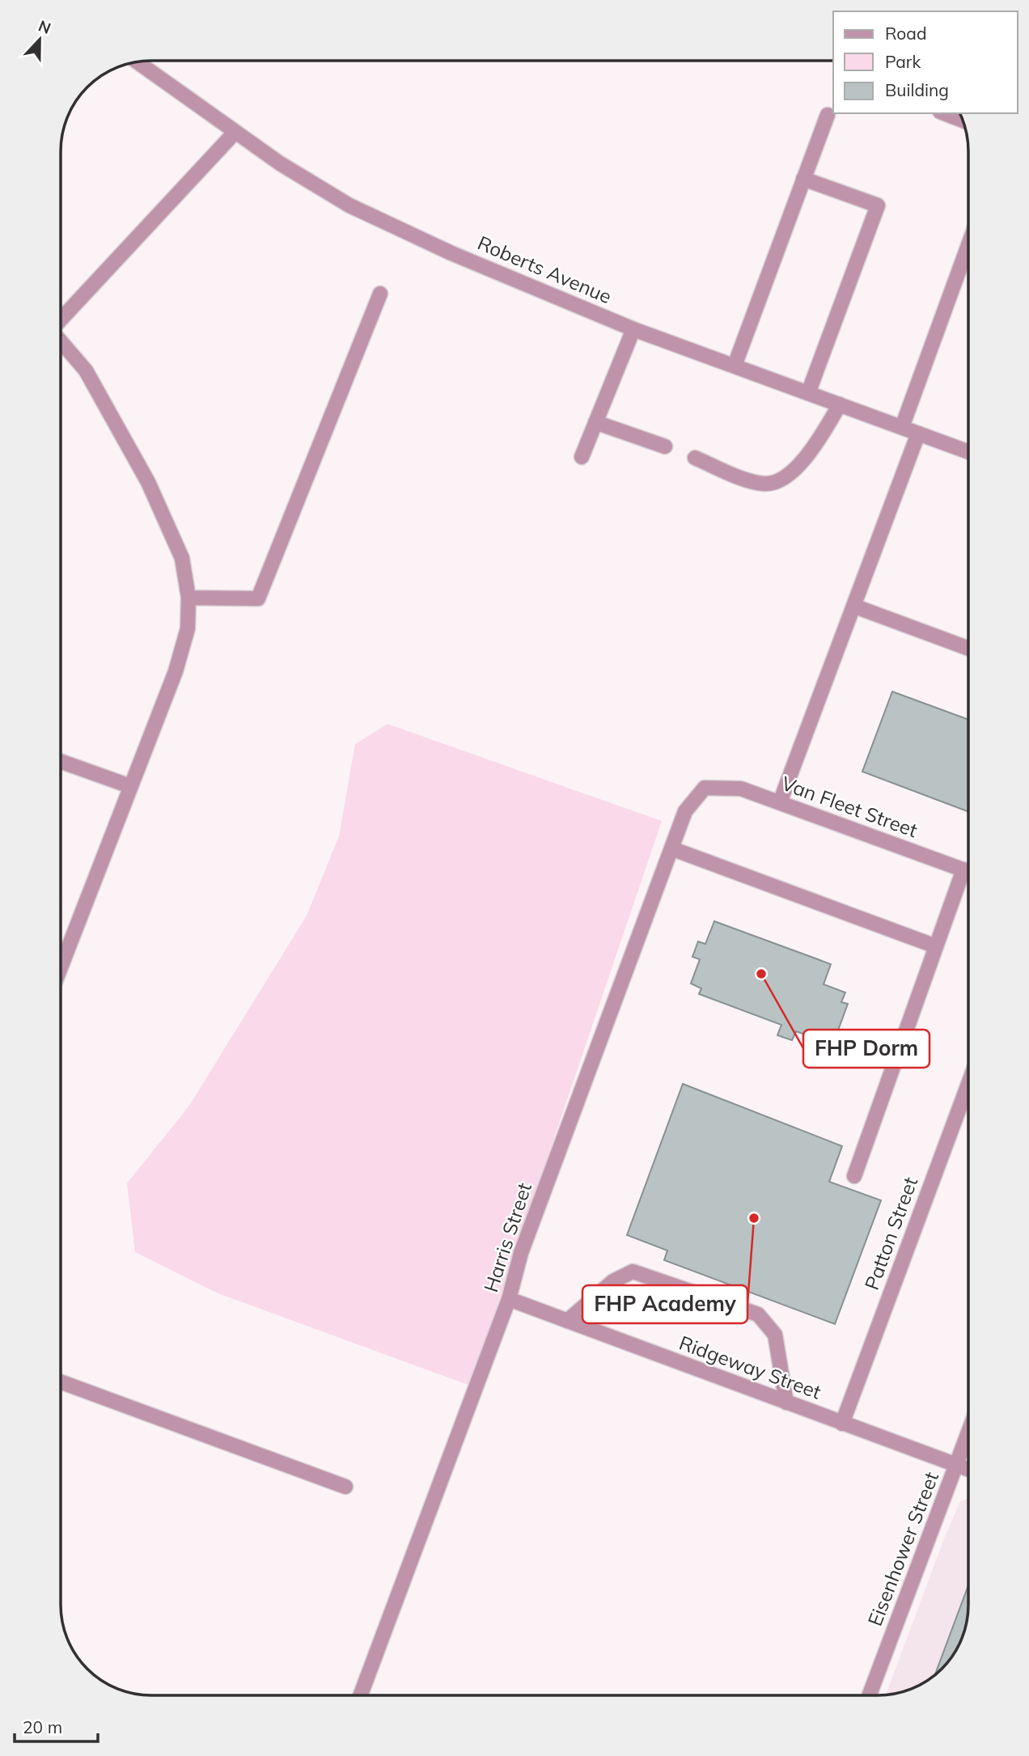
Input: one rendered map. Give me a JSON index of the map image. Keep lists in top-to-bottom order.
{
  "streets": {
    "street": [
      "Roberts Avenue",
      "Van Fleet Street",
      "Patton Street",
      "Harris Street",
      "Ridgeway Street",
      "Eisenhower Street"
    ]
  },
  "crossings": [
    ["Van Fleet Street", "Harris Street"],
    ["Patton Street", "Ridgeway Street"],
    ["Harris Street", "Ridgeway Street"],
    ["Ridgeway Street", "Eisenhower Street"]
  ],
  "places": ["FHP Dorm", "FHP Academy"],
  "legend": ["Road", "Park", "Building"],
  "scale_bar": "20 m",
  "north": "top"
}
